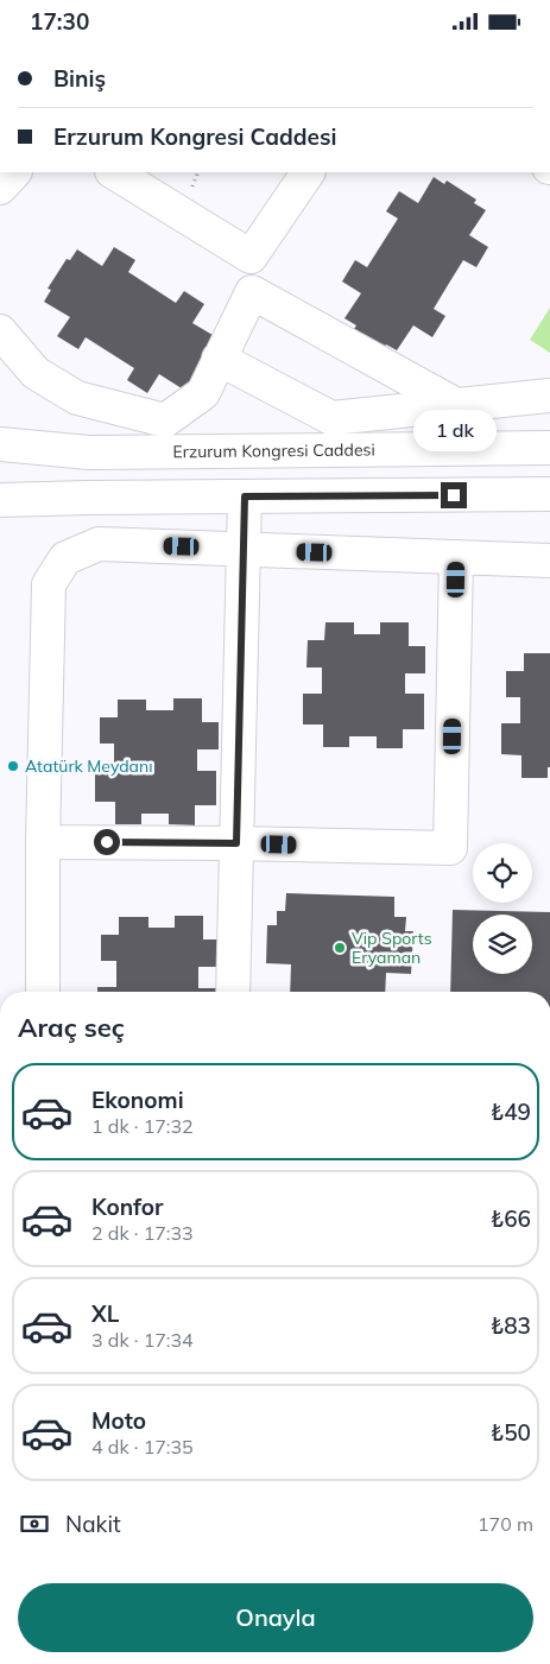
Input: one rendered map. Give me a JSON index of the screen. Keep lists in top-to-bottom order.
{
  "streets": {
    "street": ["Erzurum Kongresi Caddesi"]
  },
  "places": ["Atatürk Meydanı", "Vip Sports Eryaman"],
  "page": {
    "status": "17:30",
    "banner": ["Biniş", "Erzurum Kongresi Caddesi"],
    "bubble": "1 dk",
    "heading": "Araç seç",
    "list": [
      {
        "name": "Ekonomi",
        "note": "1 dk · 17:32",
        "value": "₺49"
      },
      {
        "name": "Konfor",
        "note": "2 dk · 17:33",
        "value": "₺66"
      },
      {
        "name": "XL",
        "note": "3 dk · 17:34",
        "value": "₺83"
      },
      {
        "name": "Moto",
        "note": "4 dk · 17:35",
        "value": "₺50"
      }
    ],
    "pay": ["Nakit", "170 m"],
    "buttons": "Onayla"
  }
}
